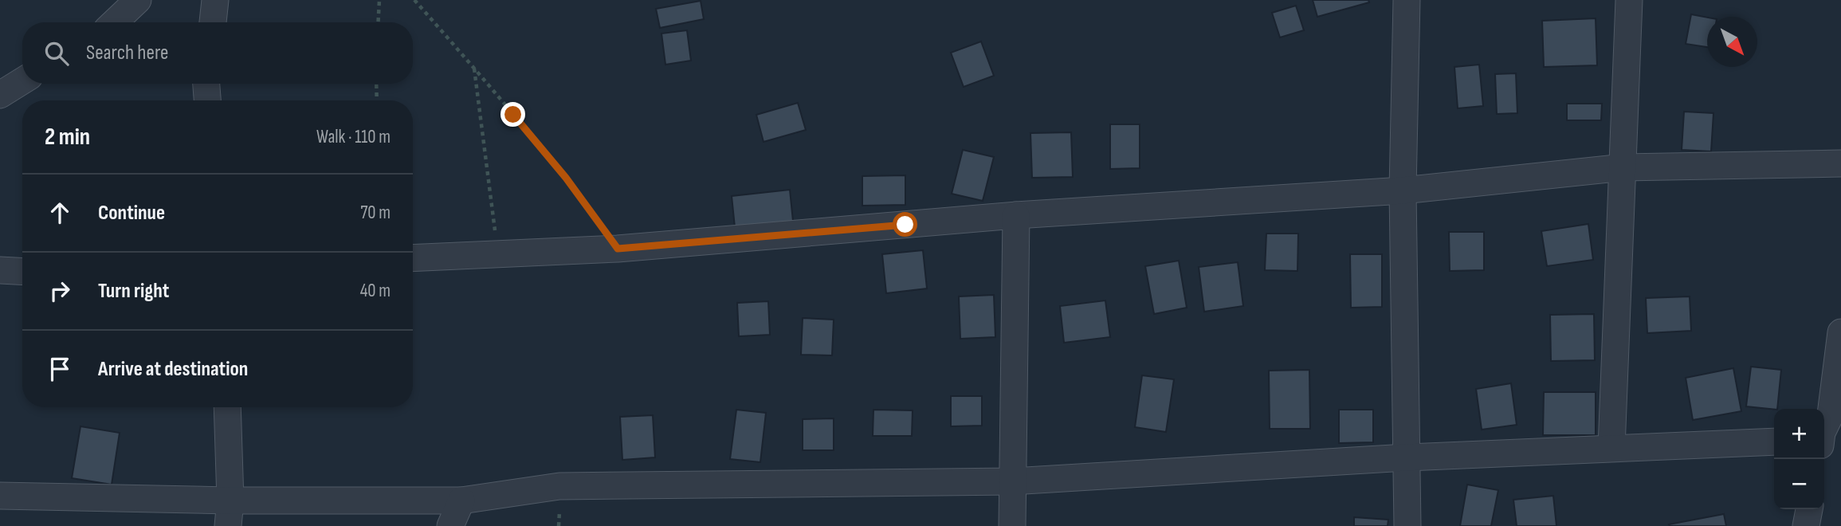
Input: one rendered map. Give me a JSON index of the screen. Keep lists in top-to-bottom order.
{
  "north": "bottom right",
  "page": {
    "search": "Search here",
    "heading": ["2 min", "Walk · 110 m"],
    "list": [
      ["Continue", "70 m"],
      ["Turn right", "40 m"],
      "Arrive at destination"
    ],
    "map_buttons": ["+", "−"]
  }
}
